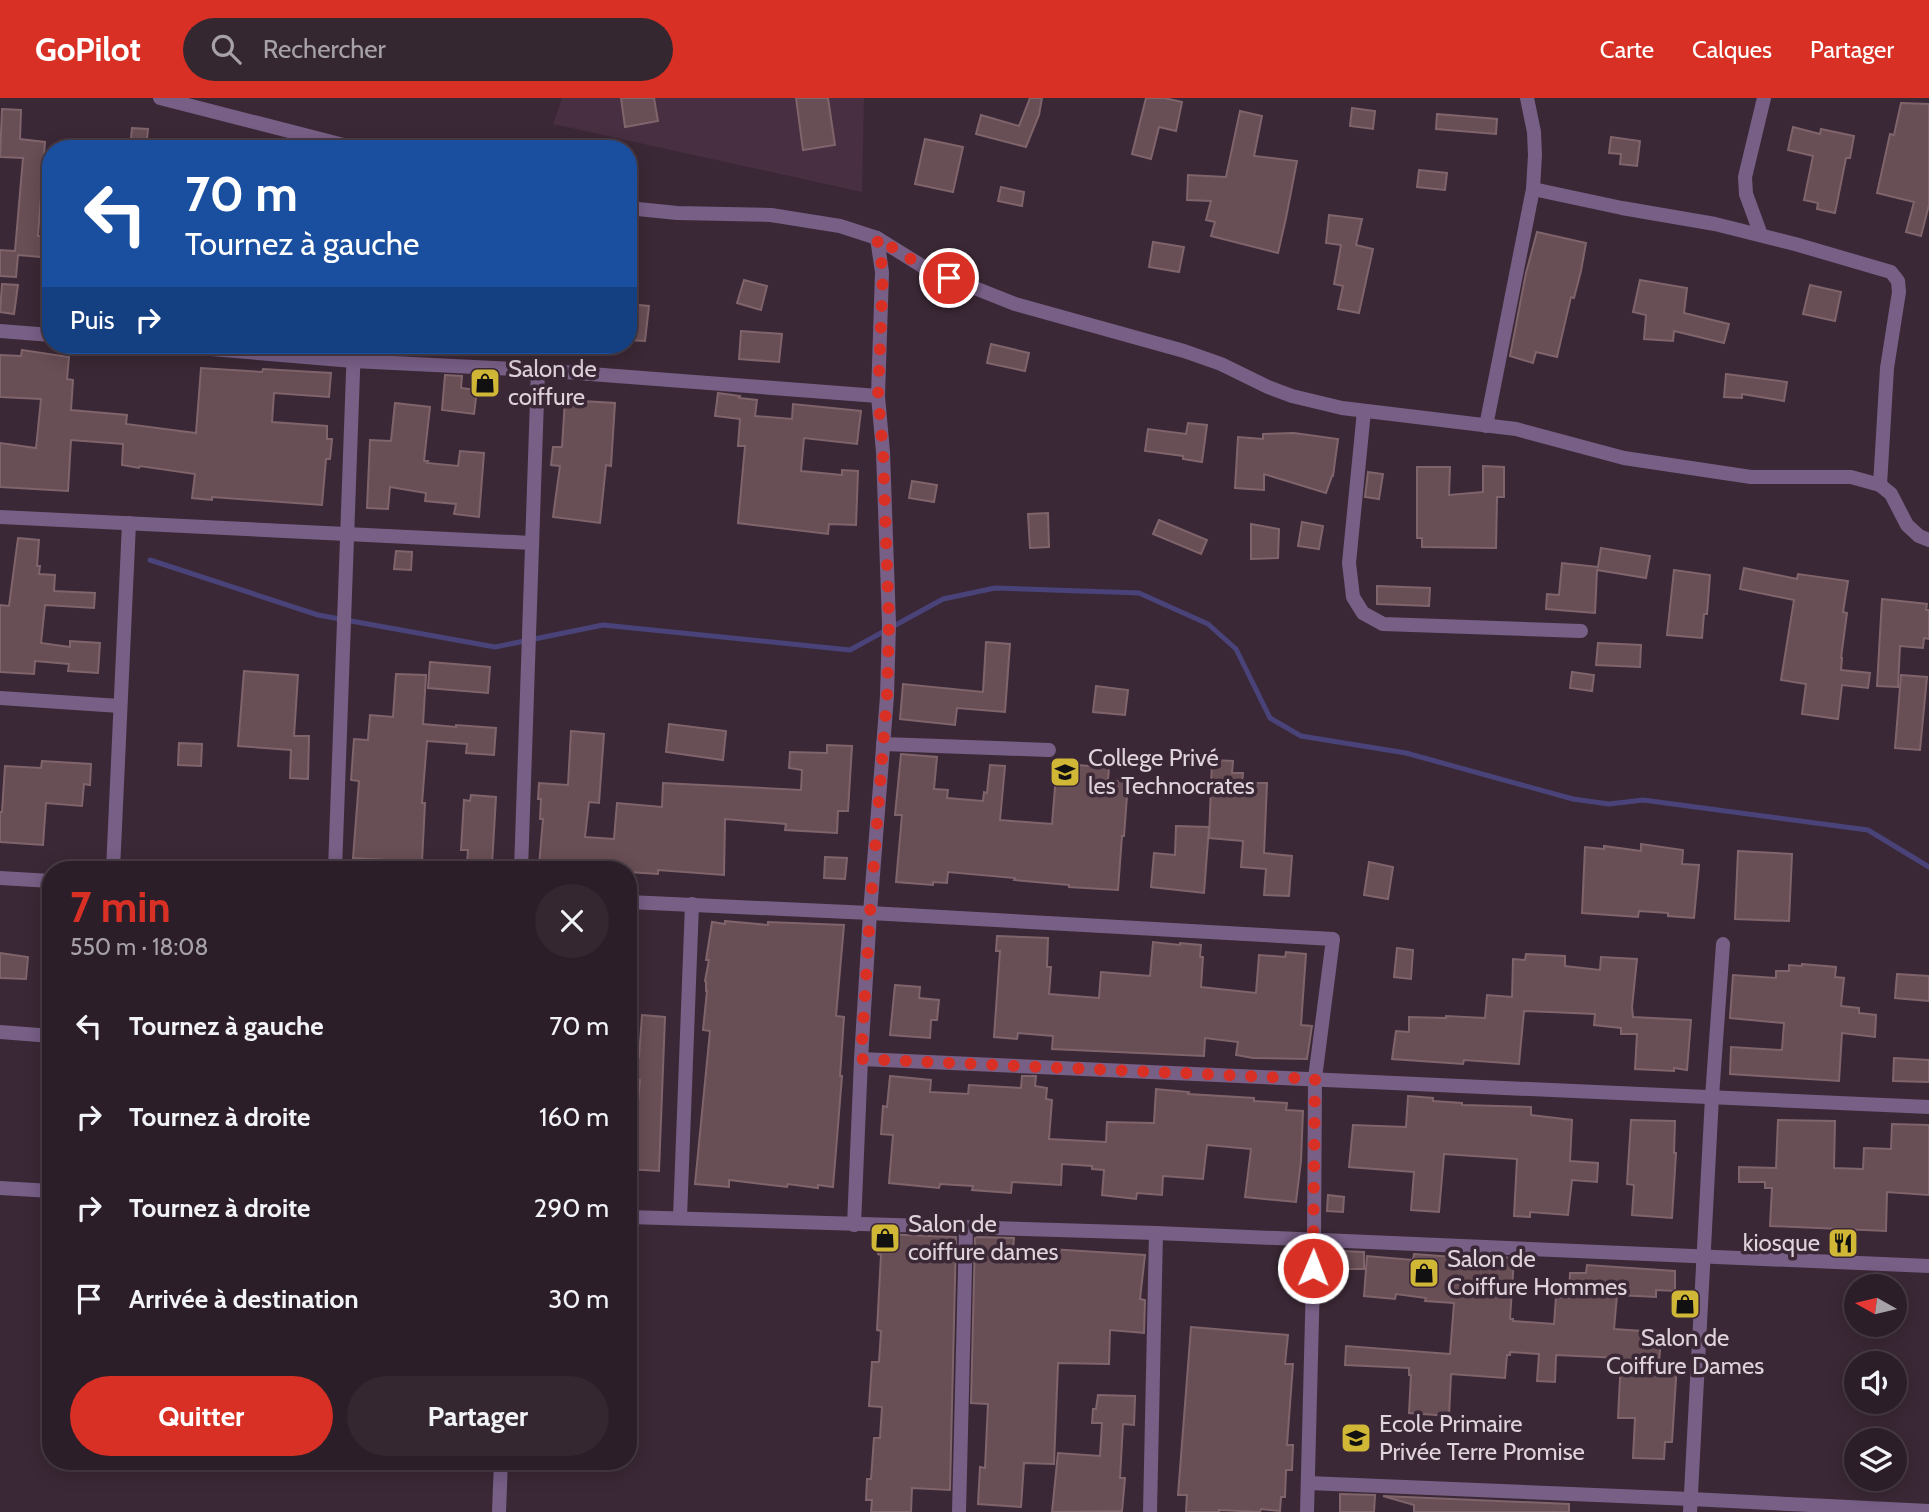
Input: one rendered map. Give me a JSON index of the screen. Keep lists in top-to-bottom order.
{
  "places": {
    "shop": [
      "Salon de coiffure",
      "Salon de coiffure dames",
      "Salon de Coiffure Hommes",
      "Salon de Coiffure Dames"
    ],
    "school or university": ["College Privé les Technocrates", "Ecole Primaire Privée Terre Promise"],
    "restaurant": ["kiosque"]
  },
  "north": "left",
  "page": {
    "header": "GoPilot",
    "search": "Rechercher",
    "nav": ["Carte", "Calques", "Partager"],
    "turn": ["70 m", "Tournez à gauche"],
    "then": "Puis",
    "heading": ["7 min", "550 m · 18:08"],
    "list": [
      {
        "name": "Tournez à gauche",
        "value": "70 m"
      },
      {
        "name": "Tournez à droite",
        "value": "160 m"
      },
      {
        "name": "Tournez à droite",
        "value": "290 m"
      },
      {
        "name": "Arrivée à destination",
        "value": "30 m"
      }
    ],
    "buttons": ["Quitter", "Partager"]
  }
}
